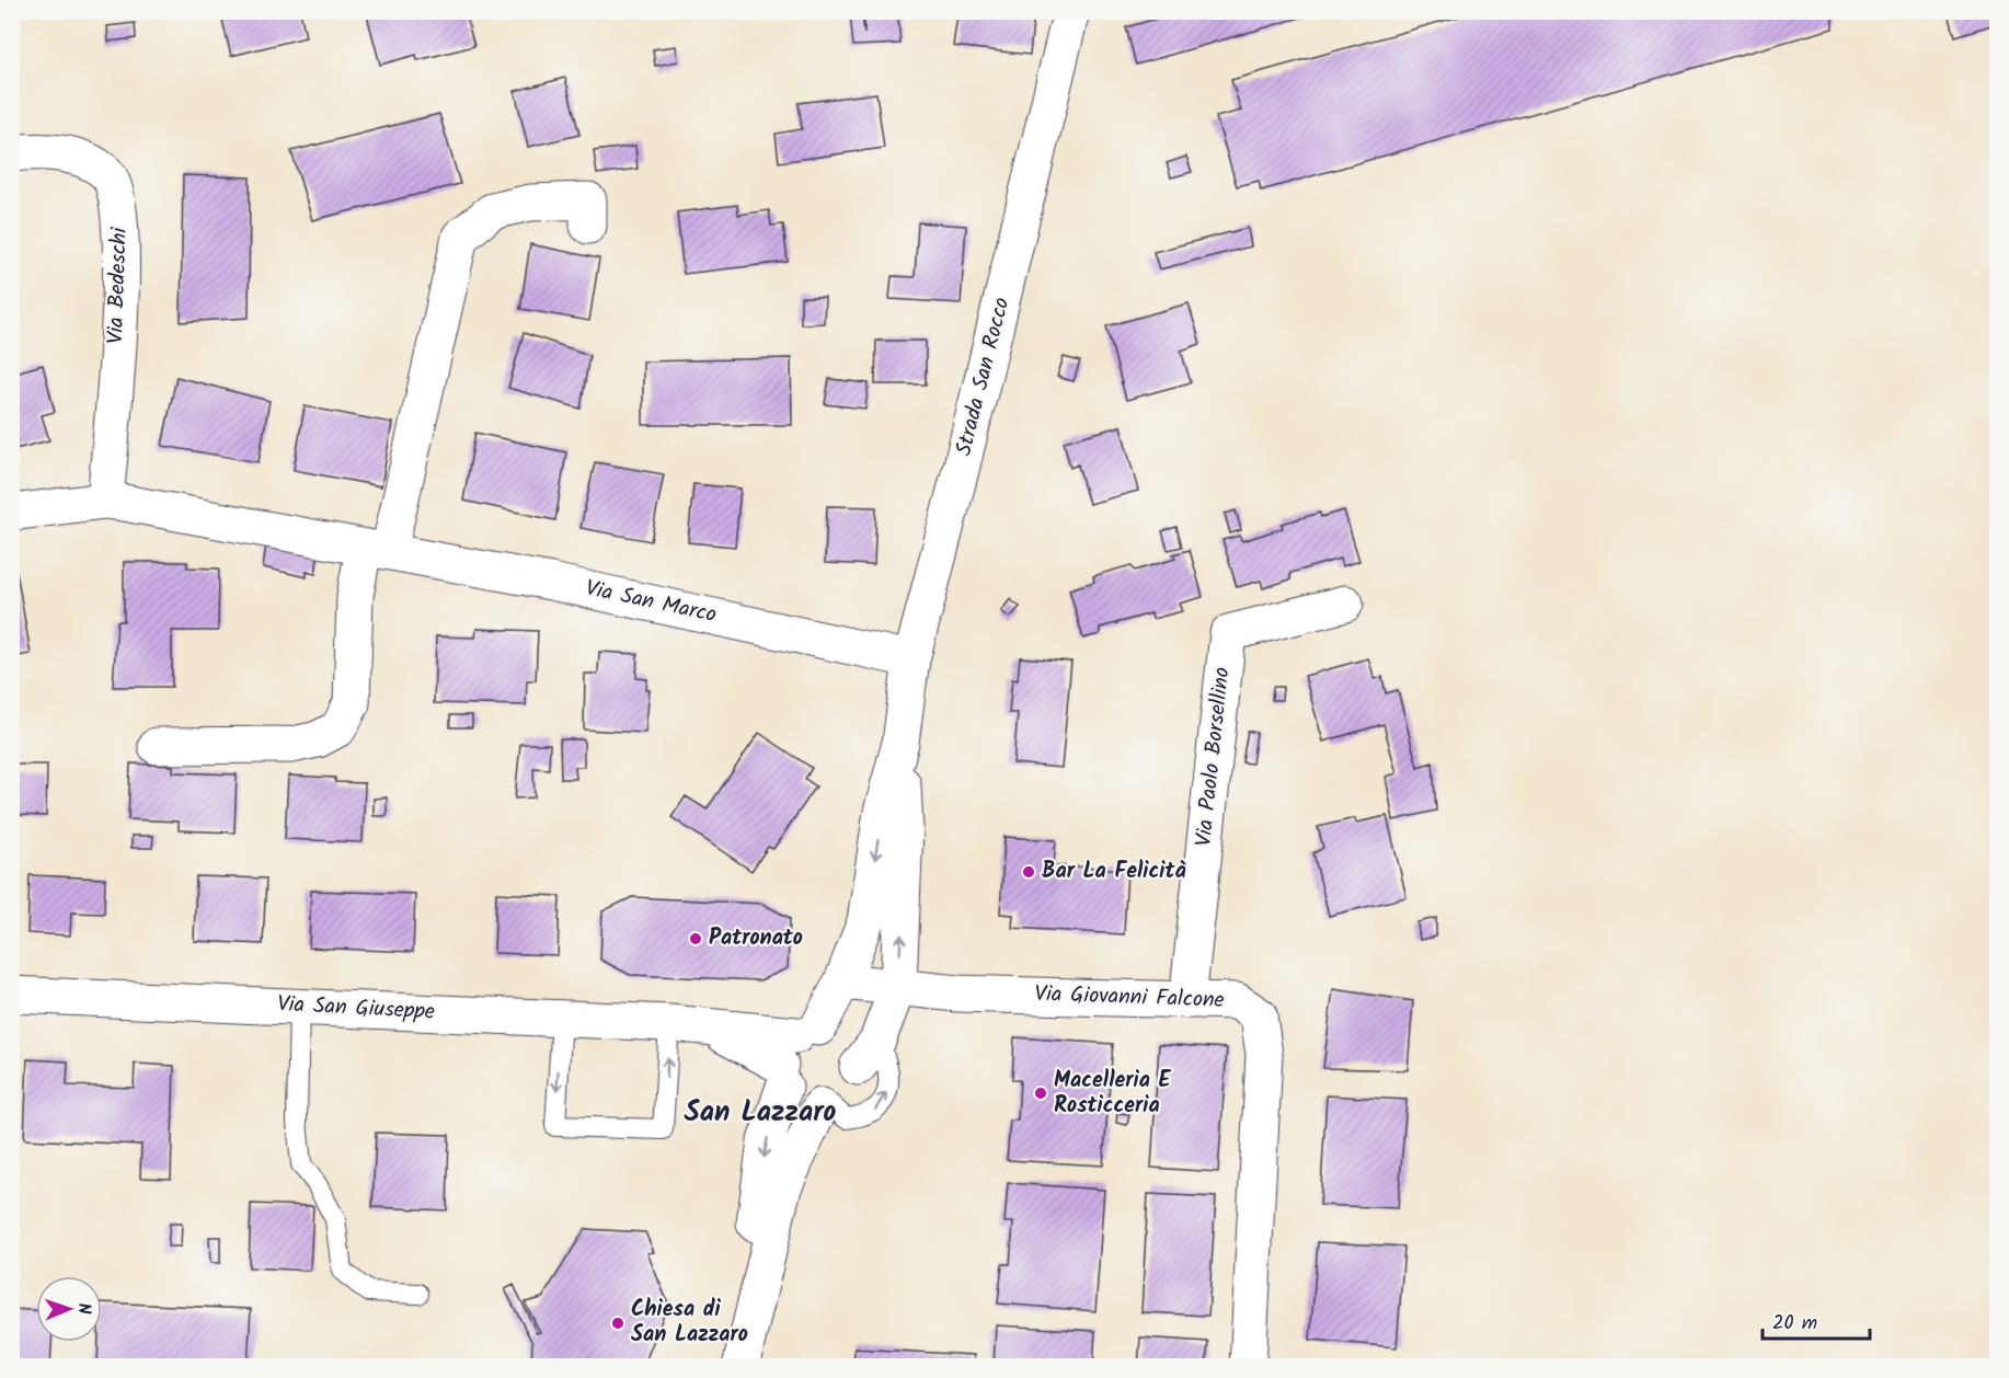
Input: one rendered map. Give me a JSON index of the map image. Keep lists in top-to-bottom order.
{
  "streets": {
    "street": [
      "Via Bedeschi",
      "Strada San Rocco",
      "Via San Marco",
      "Via Paolo Borsellino",
      "Via Giovanni Falcone",
      "Via San Giuseppe"
    ]
  },
  "crossings": [
    ["Via Bedeschi", "Via San Marco"],
    ["Strada San Rocco", "Via San Marco"],
    ["Strada San Rocco", "Via Giovanni Falcone"],
    ["Strada San Rocco", "Via San Giuseppe"],
    ["Via Paolo Borsellino", "Via Giovanni Falcone"]
  ],
  "districts": ["San Lazzaro"],
  "places": [
    "Bar La Felicità",
    "Patronato",
    "Macelleria E Rosticceria",
    "Chiesa di San Lazzaro"
  ],
  "scale_bar": "20 m",
  "north": "right"
}
